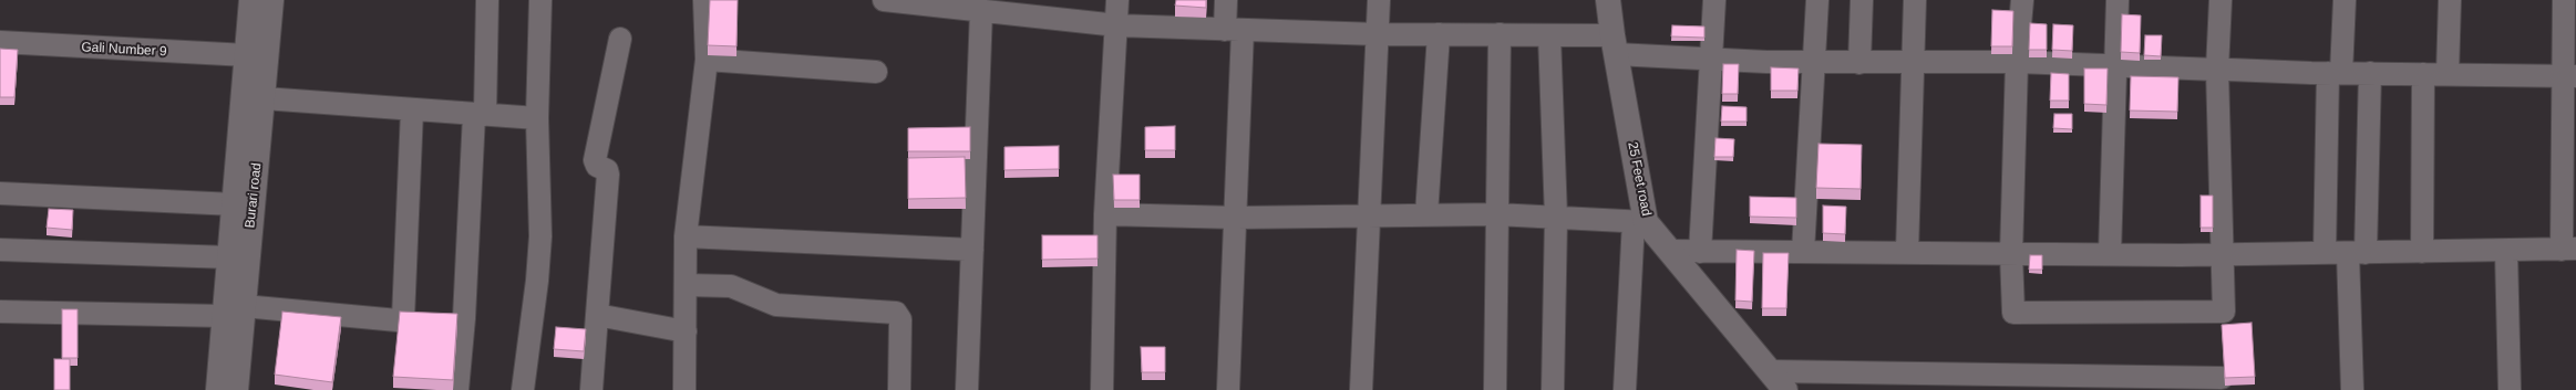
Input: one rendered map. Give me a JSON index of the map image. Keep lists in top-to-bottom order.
{
  "streets": {
    "main road": ["25 Feet road", "Burari road"],
    "street": ["Gali Number 9"]
  },
  "crossings": [
    ["Gali Number 9", "Burari road"]
  ]
}
